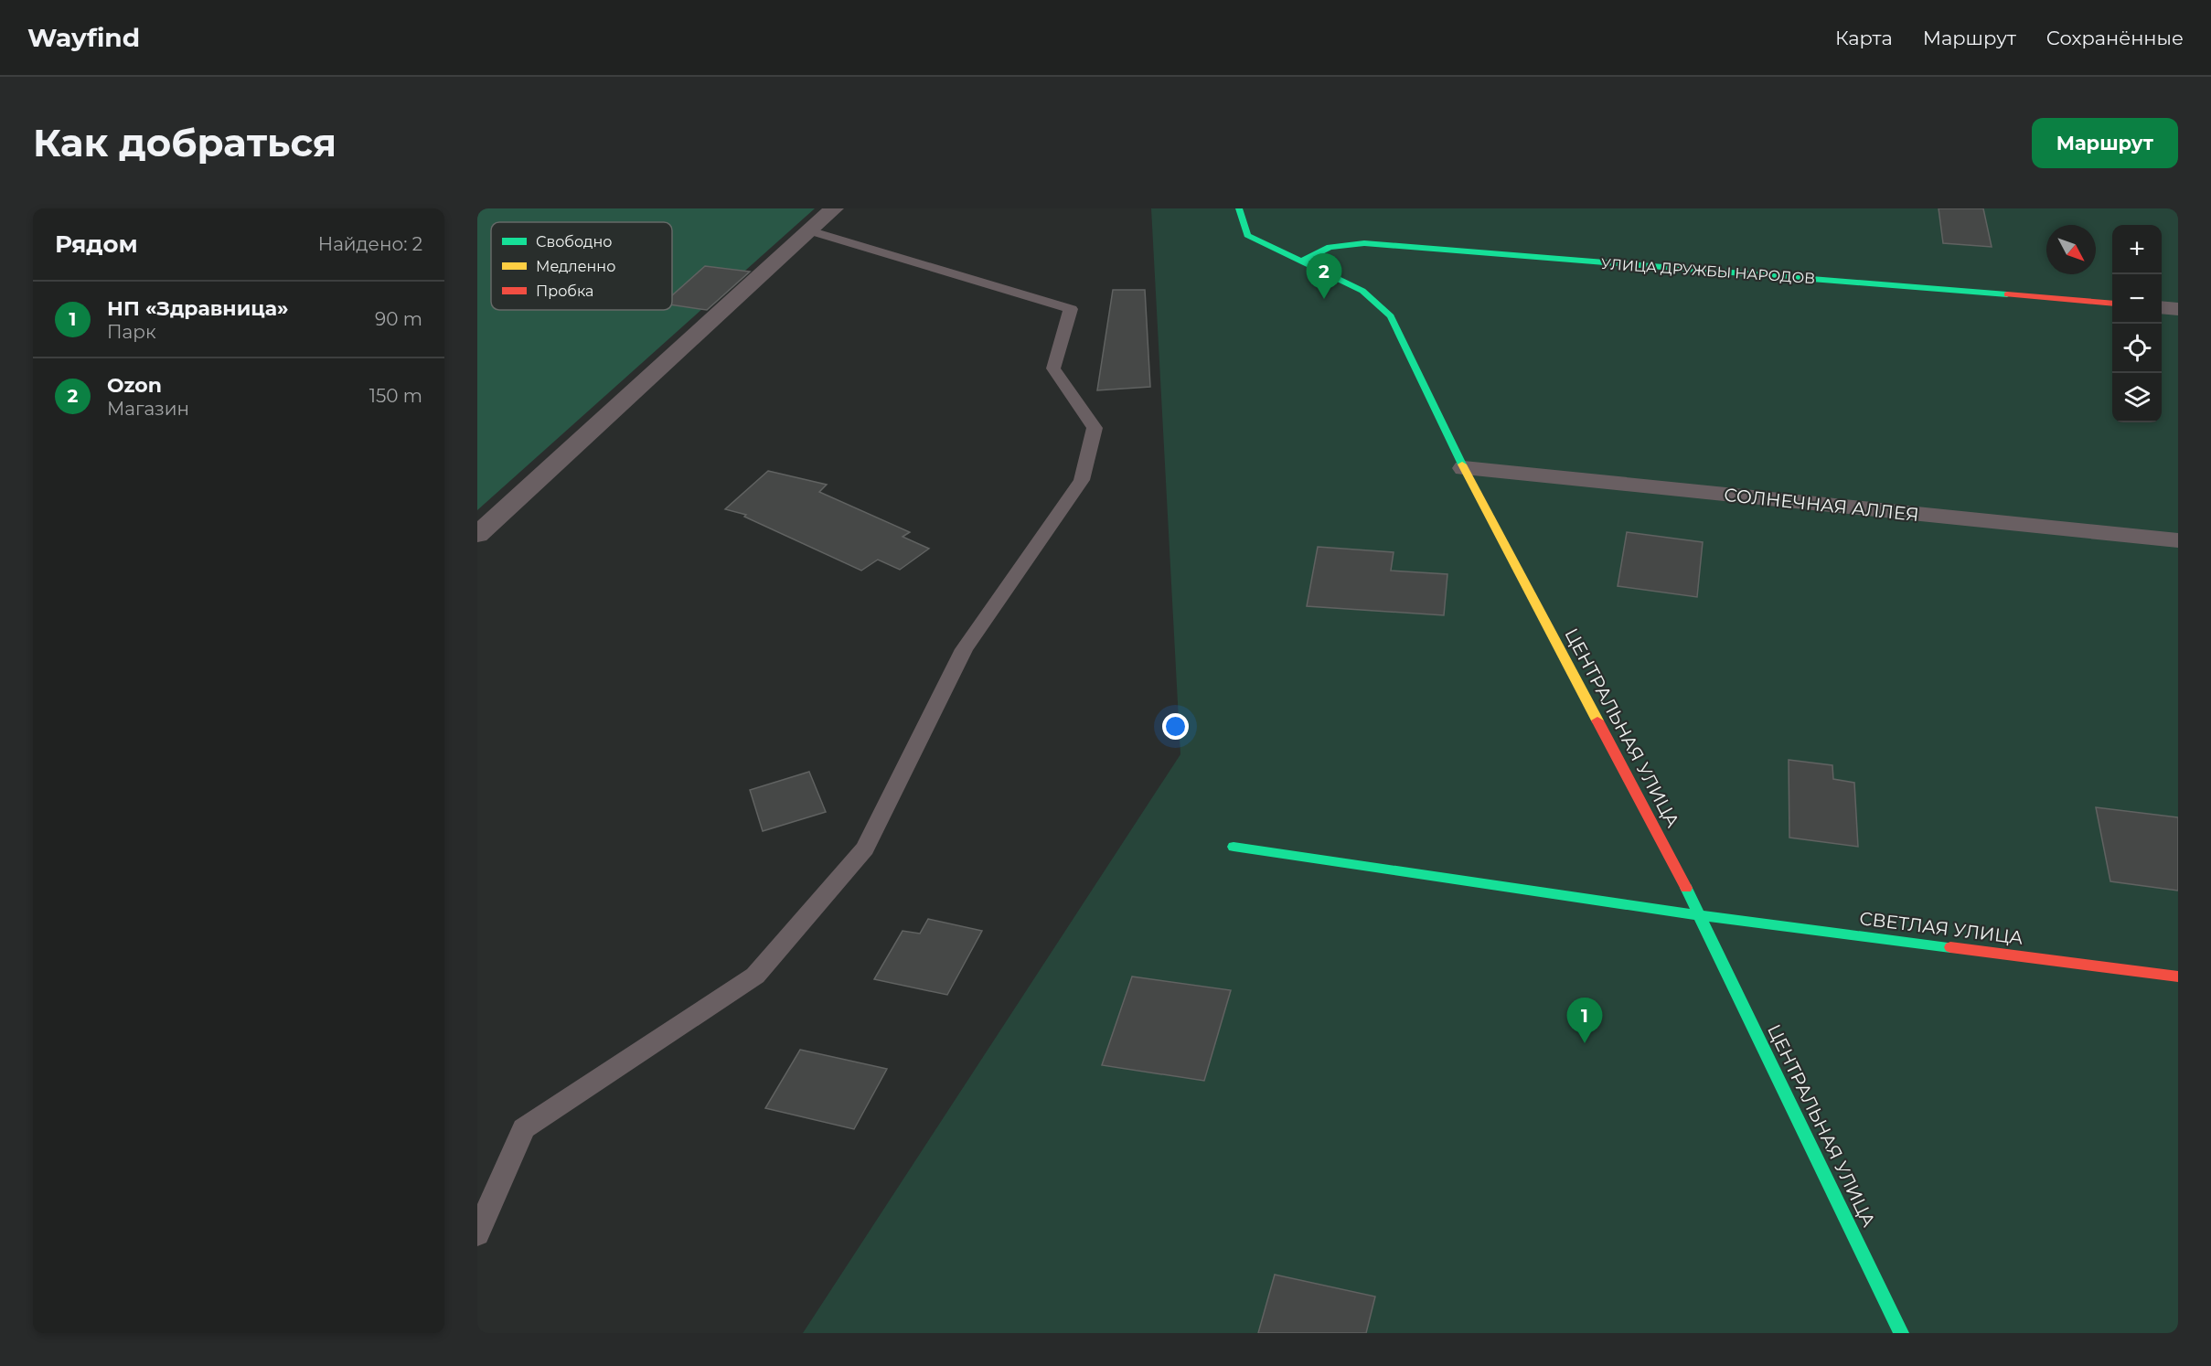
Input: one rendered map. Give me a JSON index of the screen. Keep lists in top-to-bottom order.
{
  "streets": {
    "street": [
      "УЛИЦА ДРУЖБЫ НАРОДОВ",
      "СОЛНЕЧНАЯ АЛЛЕЯ",
      "ЦЕНТРАЛЬНАЯ УЛИЦА",
      "СВЕТЛАЯ УЛИЦА"
    ]
  },
  "crossings": [
    ["УЛИЦА ДРУЖБЫ НАРОДОВ", "ЦЕНТРАЛЬНАЯ УЛИЦА"],
    ["СОЛНЕЧНАЯ АЛЛЕЯ", "ЦЕНТРАЛЬНАЯ УЛИЦА"],
    ["ЦЕНТРАЛЬНАЯ УЛИЦА", "СВЕТЛАЯ УЛИЦА"]
  ],
  "legend": ["Свободно", "Медленно", "Пробка"],
  "north": "bottom right",
  "page": {
    "header": "Wayfind",
    "nav": ["Карта", "Маршрут", "Сохранённые"],
    "buttons": "Маршрут",
    "title": "Как добраться",
    "heading": ["Рядом", "Найдено: 2"],
    "map_buttons": ["+", "−"],
    "pins": ["2", "1"],
    "list": [
      {
        "mark": "1",
        "name": "НП «Здравница»",
        "note": "Парк",
        "value": "90 m"
      },
      {
        "mark": "2",
        "name": "Ozon",
        "note": "Магазин",
        "value": "150 m"
      }
    ]
  }
}
